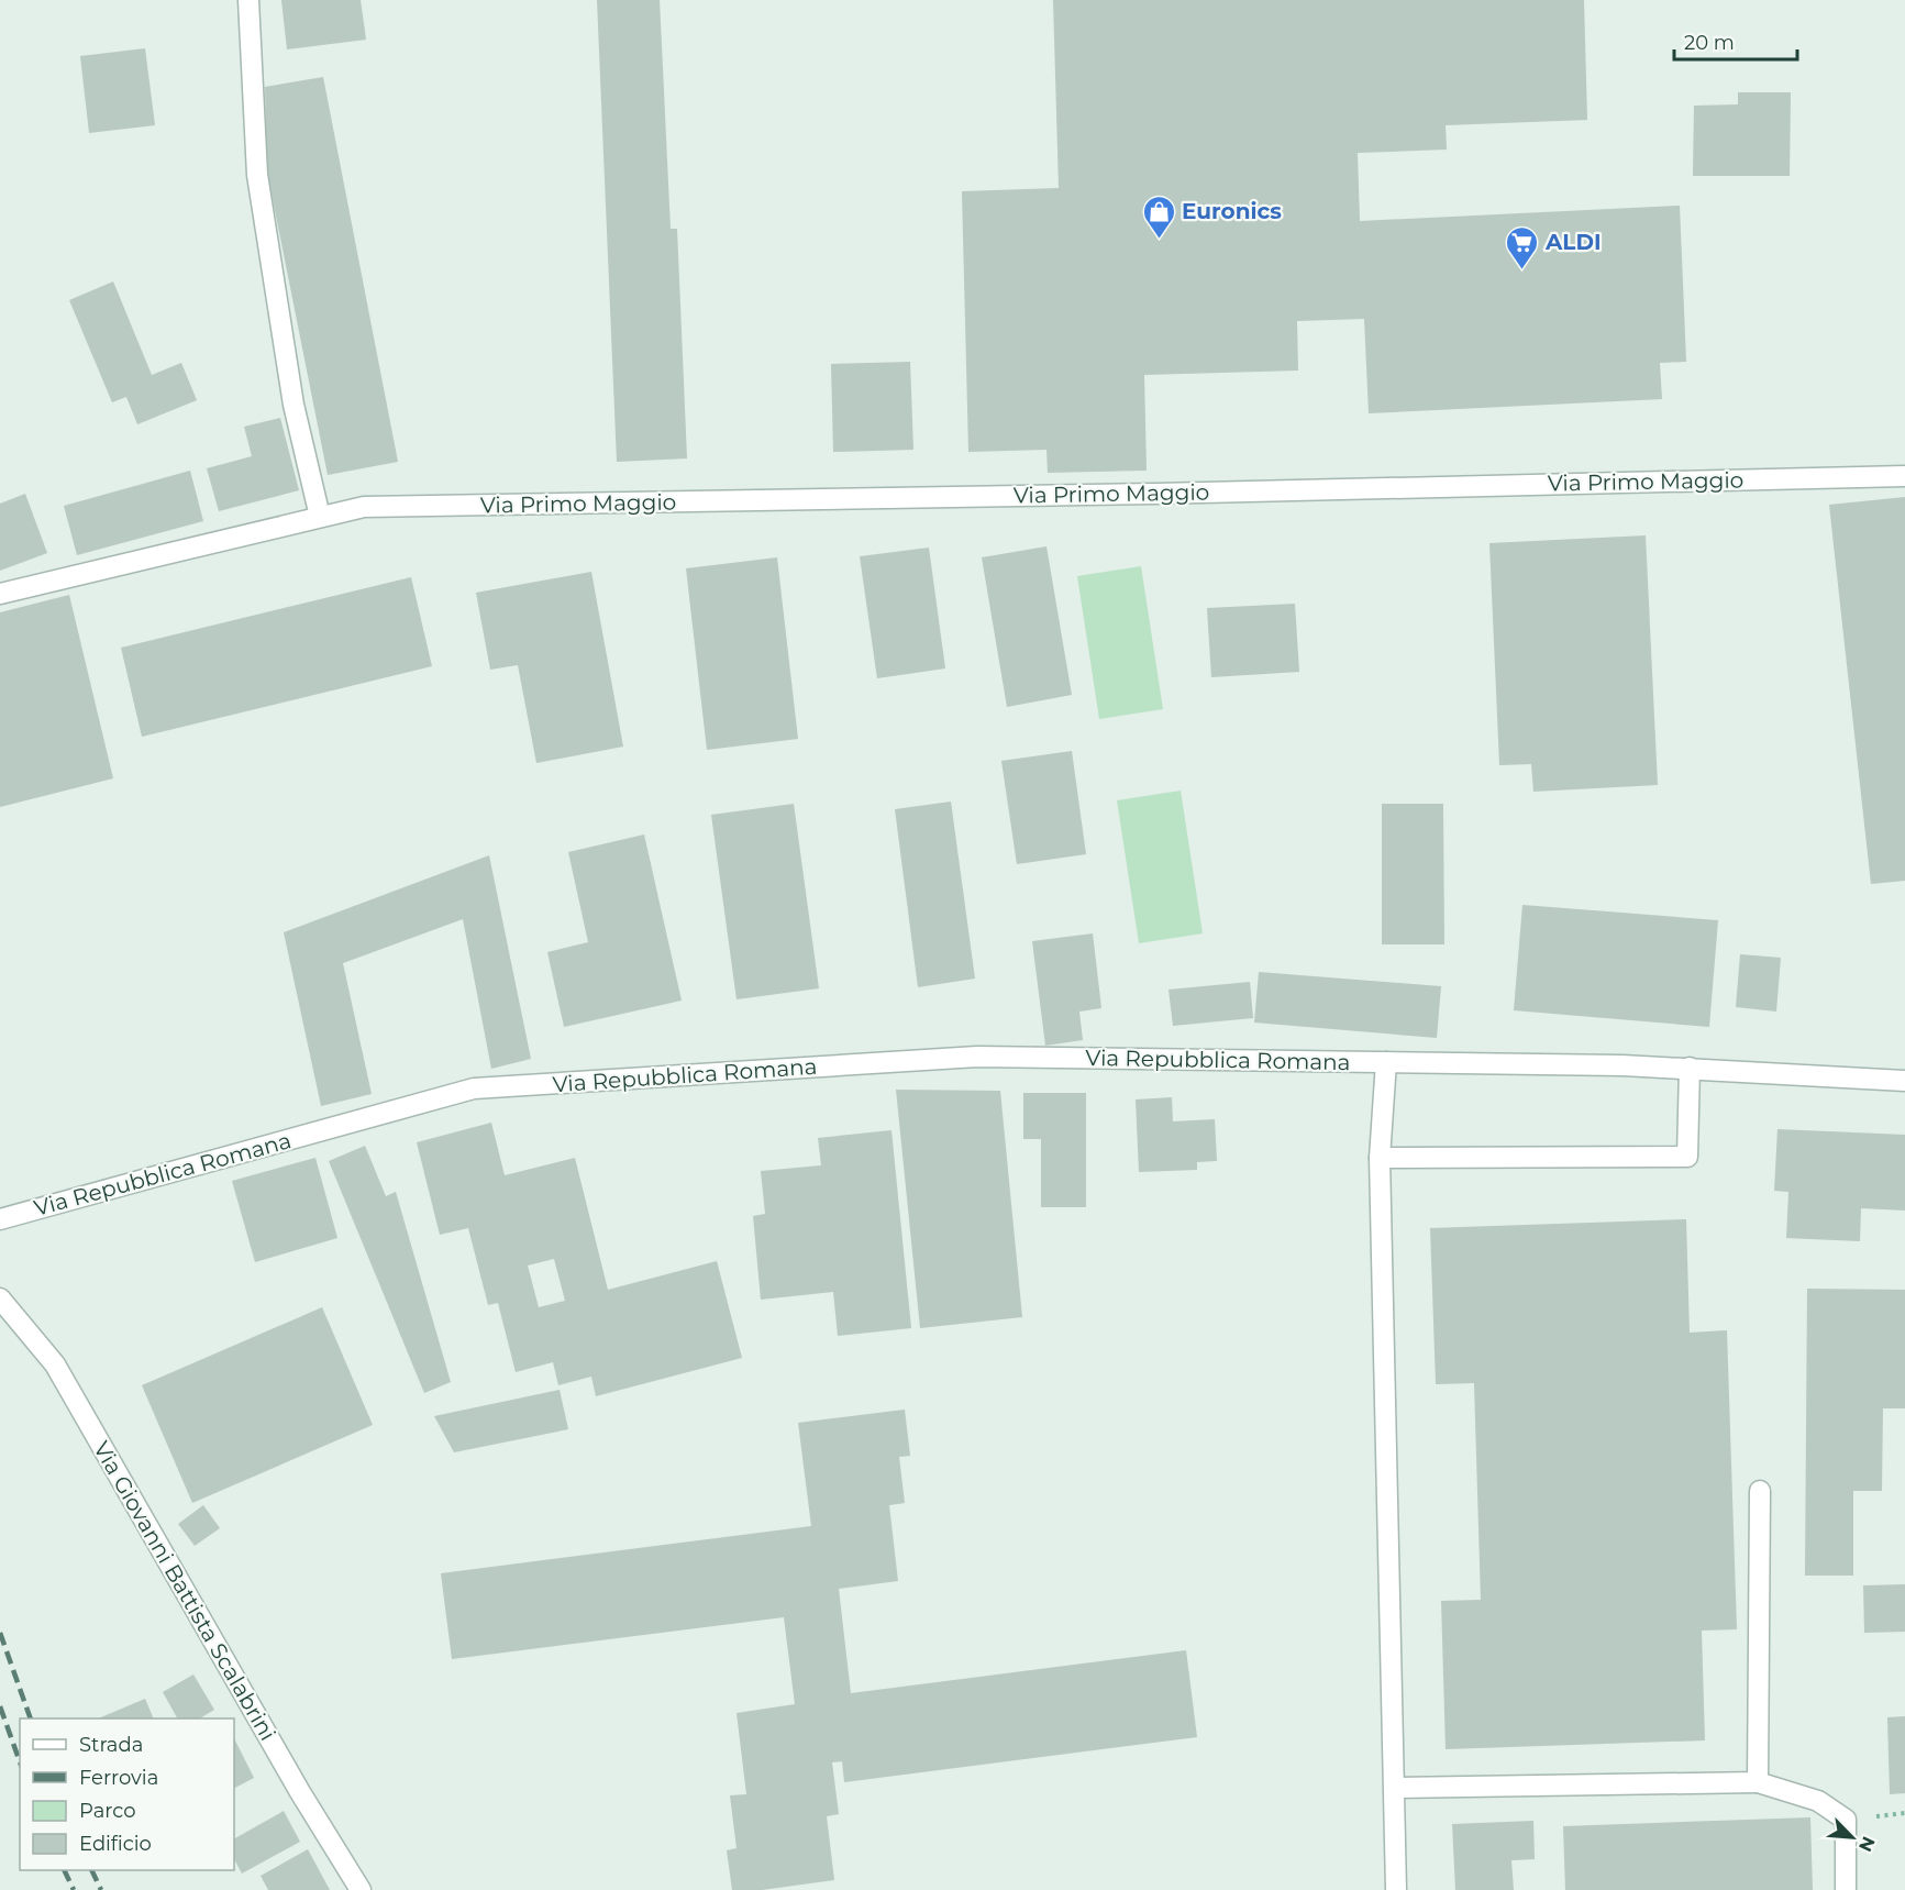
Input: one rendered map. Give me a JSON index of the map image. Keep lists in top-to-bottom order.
{
  "streets": {
    "street": ["Via Primo Maggio", "Via Repubblica Romana", "Via Giovanni Battista Scalabrini"]
  },
  "places": {
    "shop": ["Euronics"],
    "supermarket": ["ALDI"]
  },
  "legend": [
    "Strada",
    "Ferrovia",
    "Parco",
    "Edificio"
  ],
  "scale_bar": "20 m",
  "north": "bottom right"
}
